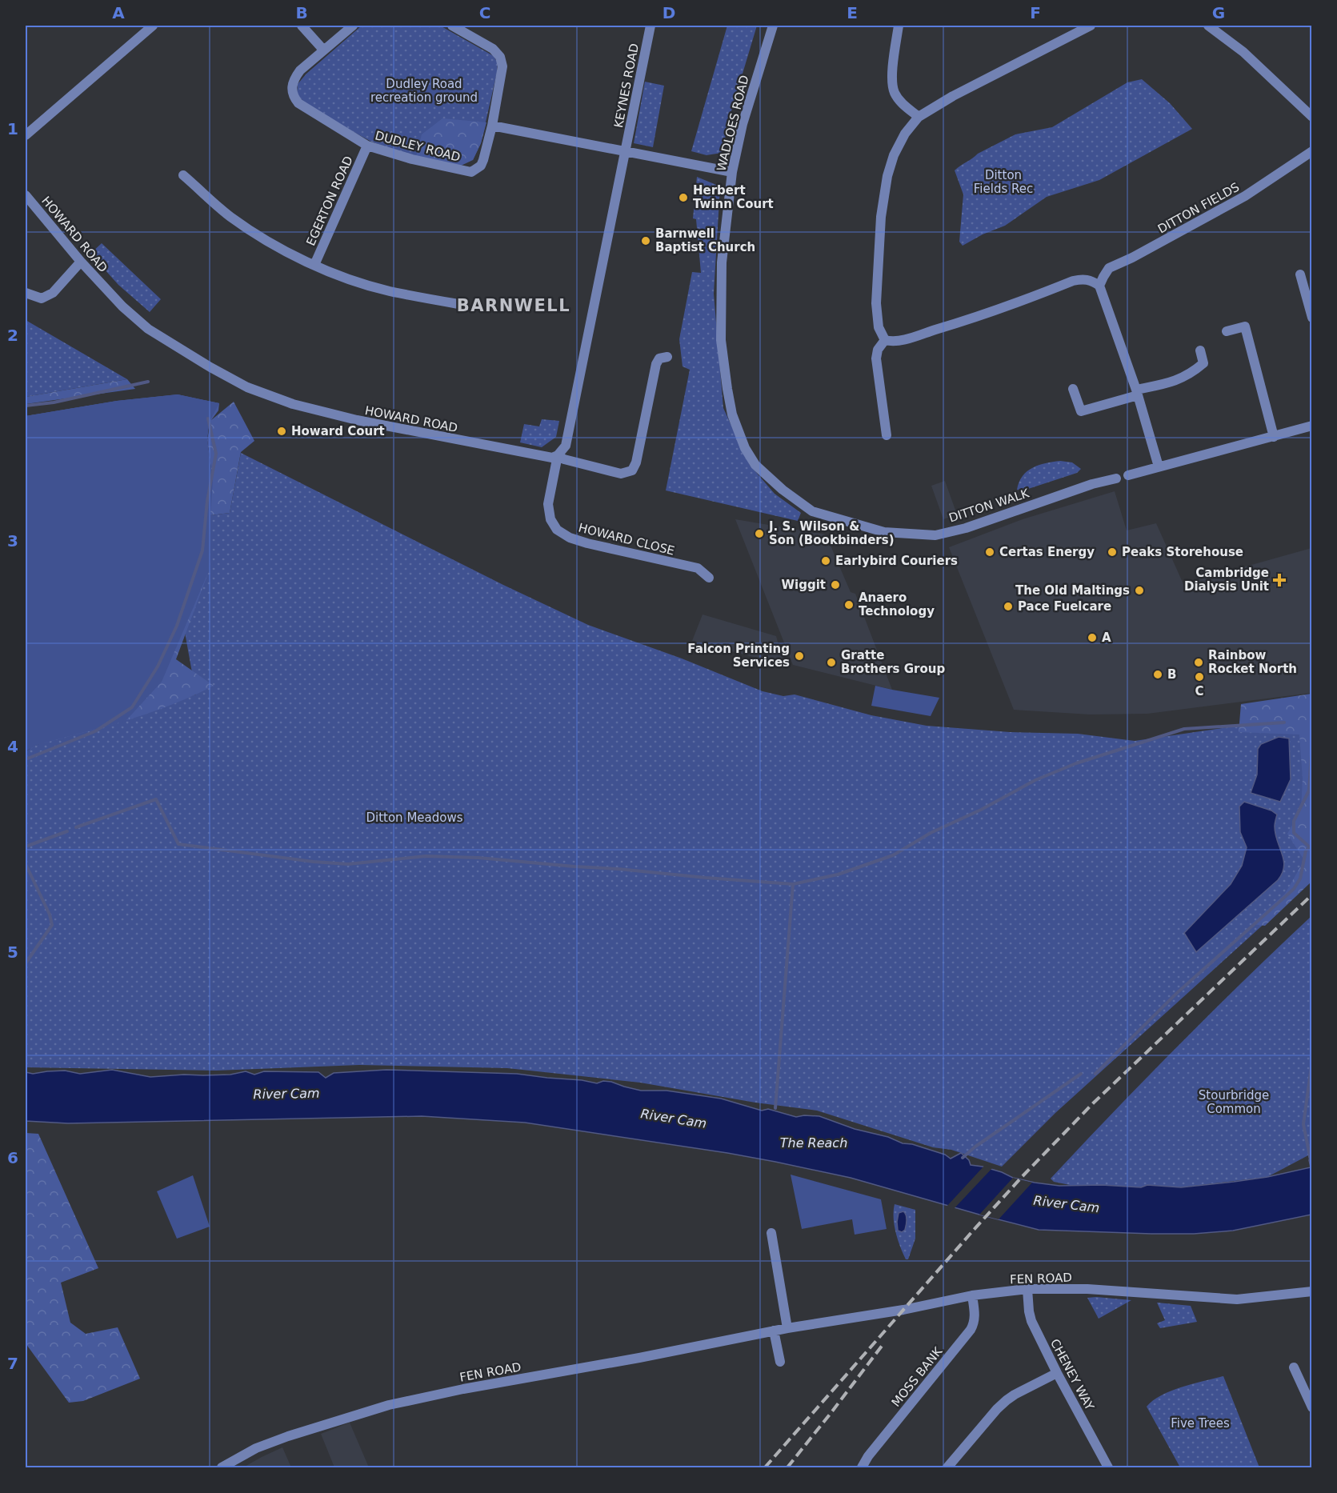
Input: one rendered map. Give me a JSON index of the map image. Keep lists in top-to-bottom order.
{
  "streets": {
    "street": [
      "KEYNES ROAD",
      "WADLOES ROAD",
      "DUDLEY ROAD",
      "EGERTON ROAD",
      "DITTON FIELDS",
      "HOWARD ROAD",
      "DITTON WALK",
      "HOWARD CLOSE",
      "FEN ROAD",
      "CHENEY WAY",
      "MOSS BANK"
    ]
  },
  "crossings": [
    ["WADLOES ROAD", "DITTON WALK"],
    ["DUDLEY ROAD", "EGERTON ROAD"],
    ["HOWARD ROAD", "HOWARD CLOSE"],
    ["FEN ROAD", "CHENEY WAY"],
    ["FEN ROAD", "MOSS BANK"]
  ],
  "districts": ["BARNWELL"],
  "water": ["River Cam", "The Reach"],
  "parks": [
    "Dudley Road recreation ground",
    "Ditton Fields Rec",
    "Ditton Meadows",
    "Stourbridge Common",
    "Five Trees"
  ],
  "places": {
    "other": [
      "Herbert Twinn Court",
      "Barnwell Baptist Church",
      "Howard Court",
      "J. S. Wilson & Son (Bookbinders)",
      "Certas Energy",
      "Peaks Storehouse",
      "Earlybird Couriers",
      "Wiggit",
      "The Old Maltings",
      "Anaero Technology",
      "Pace Fuelcare",
      "A",
      "Falcon Printing Services",
      "Gratte Brothers Group",
      "Rainbow Rocket North",
      "B",
      "C"
    ],
    "health": ["Cambridge Dialysis Unit"]
  },
  "grid": {
    "columns": [
      "A",
      "B",
      "C",
      "D",
      "E",
      "F",
      "G"
    ],
    "rows": [
      "1",
      "2",
      "3",
      "4",
      "5",
      "6",
      "7"
    ]
  }
}
